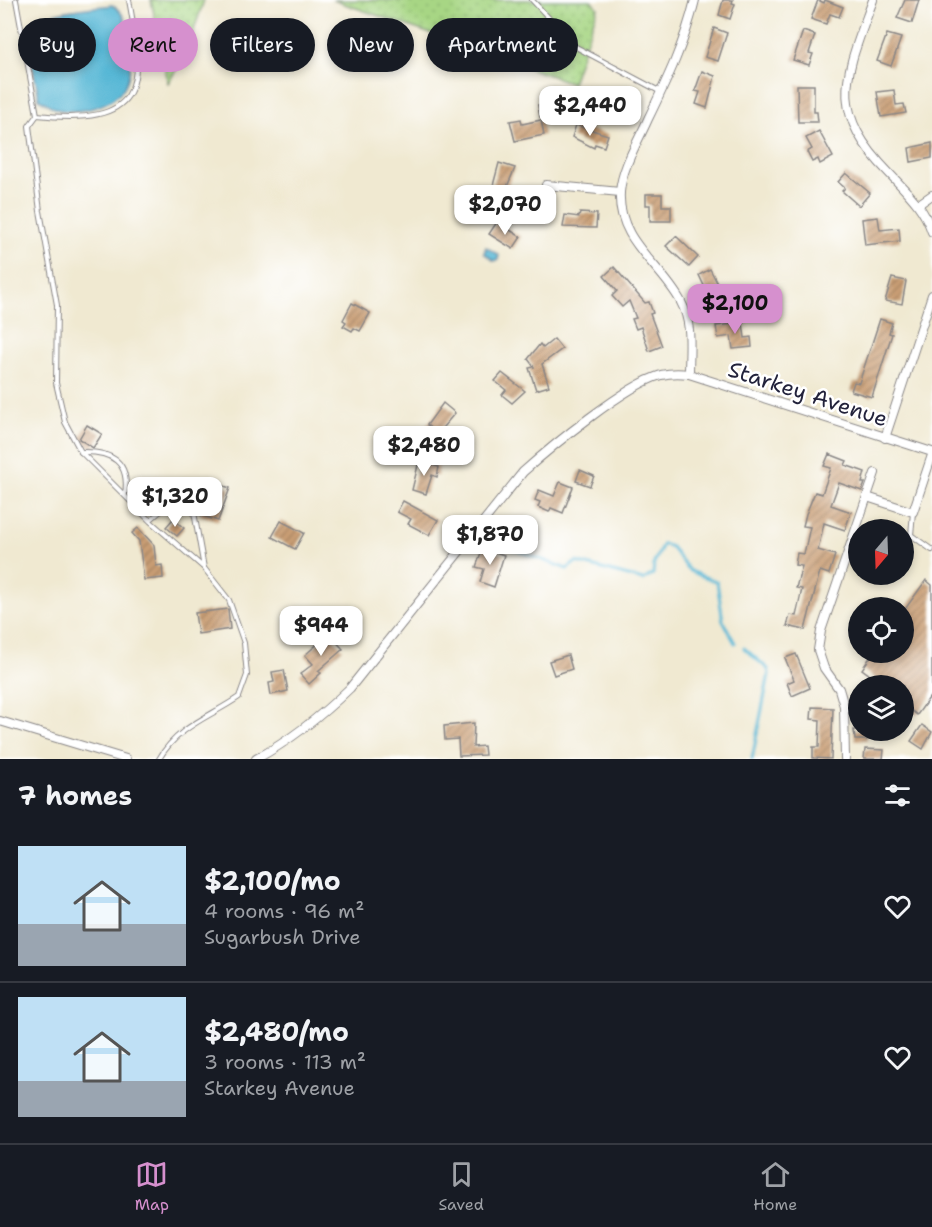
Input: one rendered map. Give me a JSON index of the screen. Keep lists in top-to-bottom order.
{
  "streets": {
    "street": ["Starkey Avenue"]
  },
  "north": "bottom",
  "page": {
    "chip": [
      "Buy",
      "Rent",
      "Filters",
      "New",
      "Apartment"
    ],
    "price": [
      "$2,440",
      "$2,070",
      "$2,100",
      "$2,480",
      "$1,320",
      "$1,870",
      "$944"
    ],
    "heading": "7 homes",
    "list": [
      {
        "name": "$2,100/mo",
        "note": "4 rooms · 96 m² · Sugarbush Drive"
      },
      {
        "name": "$2,480/mo",
        "note": "3 rooms · 113 m² · Starkey Avenue"
      }
    ],
    "tabs": ["Map", "Saved", "Home"]
  }
}
